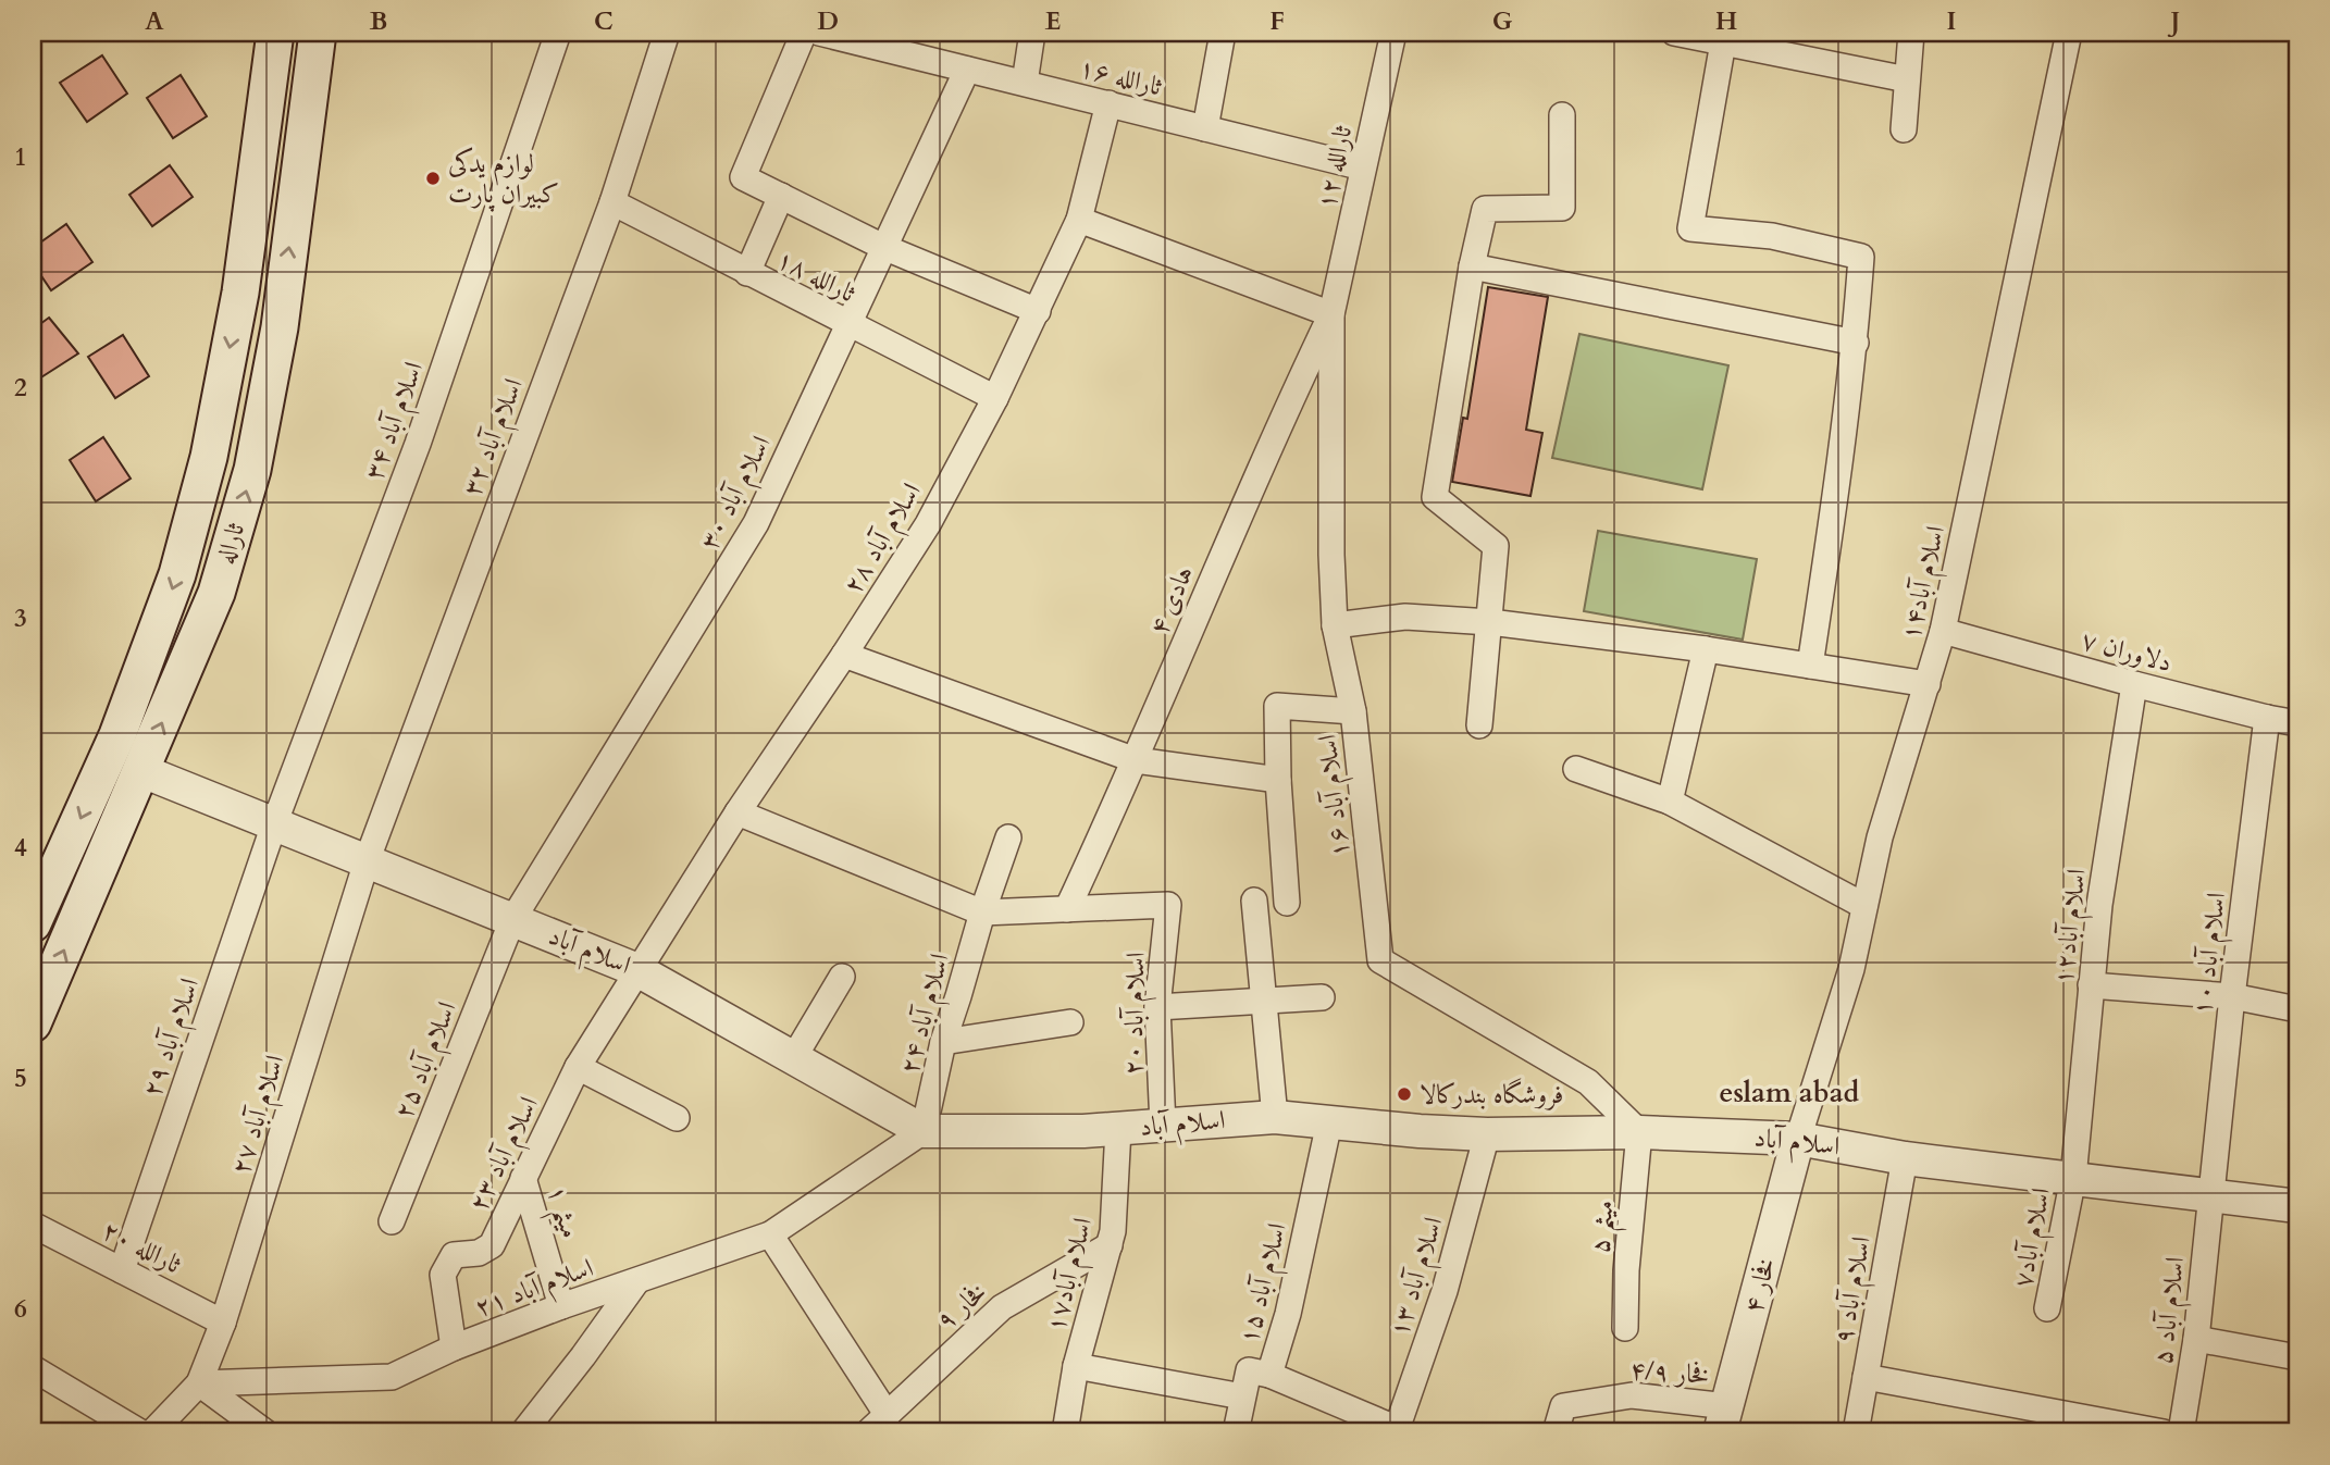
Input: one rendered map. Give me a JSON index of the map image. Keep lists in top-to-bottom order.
{
  "streets": {
    "main road": ["ثاراله"],
    "street": [
      "ثارالله ۱۶",
      "ثارالله ۱۲",
      "ثارالله ۱۸",
      "اسلام آباد ۳۴",
      "اسلام آباد ۳۲",
      "اسلام آباد ۳۰",
      "اسلام آباد ۲۸",
      "اسلام آباد۱۴",
      "هادی ۴",
      "دلاوران ۷",
      "اسلام آباد ۱۶",
      "اسلام آباد۱۲",
      "اسلام آباد",
      "اسلام آباد ۱۰",
      "اسلام آباد ۲۴",
      "اسلام آباد ۲۰",
      "اسلام آباد ۲۹",
      "اسلام آباد ۲۵",
      "اسلام آباد ۲۷",
      "اسلام آباد ۲۳",
      "میثم ۱",
      "میثم ۵",
      "اسلام آباد۷",
      "ثارالله ۲۰",
      "اسلام آباد۱۷",
      "اسلام آباد ۱۳",
      "اسلام آباد ۱۵",
      "فخار ۴",
      "اسلام آباد ۲۱",
      "اسلام آباد ۹",
      "فخار ۹",
      "اسلام آباد ۵",
      "فخار ۴/۹"
    ]
  },
  "crossings": [
    ["ثارالله ۱۶", "ثارالله ۱۲"],
    ["ثارالله ۱۶", "اسلام آباد ۳۰"],
    ["ثارالله ۱۶", "اسلام آباد ۲۸"],
    ["ثارالله ۱۲", "هادی ۴"],
    ["ثارالله ۱۲", "اسلام آباد ۱۶"],
    ["ثارالله ۱۸", "اسلام آباد ۳۲"],
    ["ثارالله ۱۸", "اسلام آباد ۳۰"],
    ["ثارالله ۱۸", "اسلام آباد ۲۸"],
    ["اسلام آباد ۳۴", "اسلام آباد"],
    ["اسلام آباد ۳۴", "اسلام آباد ۲۹"],
    ["اسلام آباد ۳۲", "اسلام آباد"],
    ["اسلام آباد ۳۲", "اسلام آباد ۲۷"],
    ["اسلام آباد ۳۰", "اسلام آباد"],
    ["اسلام آباد ۳۰", "اسلام آباد ۲۵"],
    ["اسلام آباد ۲۸", "اسلام آباد"],
    ["اسلام آباد ۲۸", "اسلام آباد ۲۳"],
    ["ثاراله", "اسلام آباد"],
    ["اسلام آباد۱۴", "دلاوران ۷"],
    ["اسلام آباد۱۴", "اسلام آباد"],
    ["اسلام آباد۱۴", "فخار ۴"],
    ["هادی ۴", "اسلام آباد ۱۶"],
    ["هادی ۴", "اسلام آباد ۲۰"],
    ["دلاوران ۷", "اسلام آباد۱۲"],
    ["دلاوران ۷", "اسلام آباد ۱۰"],
    ["اسلام آباد ۱۶", "اسلام آباد"],
    ["اسلام آباد ۱۶", "میثم ۵"],
    ["اسلام آباد۱۲", "اسلام آباد"],
    ["اسلام آباد۱۲", "اسلام آباد۷"],
    ["اسلام آباد", "اسلام آباد ۱۰"],
    ["اسلام آباد", "اسلام آباد ۲۴"],
    ["اسلام آباد", "اسلام آباد ۲۰"],
    ["اسلام آباد", "اسلام آباد ۲۹"],
    ["اسلام آباد", "اسلام آباد ۲۵"],
    ["اسلام آباد", "اسلام آباد ۲۷"],
    ["اسلام آباد", "اسلام آباد ۲۳"],
    ["اسلام آباد", "میثم ۵"],
    ["اسلام آباد", "اسلام آباد۷"],
    ["اسلام آباد", "اسلام آباد۱۷"],
    ["اسلام آباد", "اسلام آباد ۱۳"],
    ["اسلام آباد", "اسلام آباد ۱۵"],
    ["اسلام آباد", "فخار ۴"],
    ["اسلام آباد", "اسلام آباد ۲۱"],
    ["اسلام آباد", "اسلام آباد ۹"],
    ["اسلام آباد", "اسلام آباد ۵"],
    ["اسلام آباد ۱۰", "اسلام آباد ۵"],
    ["اسلام آباد ۲۴", "اسلام آباد ۲۱"],
    ["اسلام آباد ۲۹", "ثارالله ۲۰"],
    ["اسلام آباد ۲۷", "ثارالله ۲۰"],
    ["اسلام آباد ۲۷", "اسلام آباد ۲۱"],
    ["اسلام آباد ۲۳", "میثم ۱"],
    ["اسلام آباد ۲۳", "اسلام آباد ۲۱"],
    ["میثم ۱", "اسلام آباد ۲۱"],
    ["اسلام آباد۱۷", "فخار ۹"],
    ["فخار ۴", "فخار ۴/۹"]
  ],
  "districts": ["eslam abad"],
  "places": ["لوازم یدکی کبیران پارت", "فروشگاه بندرکالا"],
  "grid": {
    "columns": [
      "A",
      "B",
      "C",
      "D",
      "E",
      "F",
      "G",
      "H",
      "I",
      "J"
    ],
    "rows": [
      "1",
      "2",
      "3",
      "4",
      "5",
      "6"
    ]
  }
}
